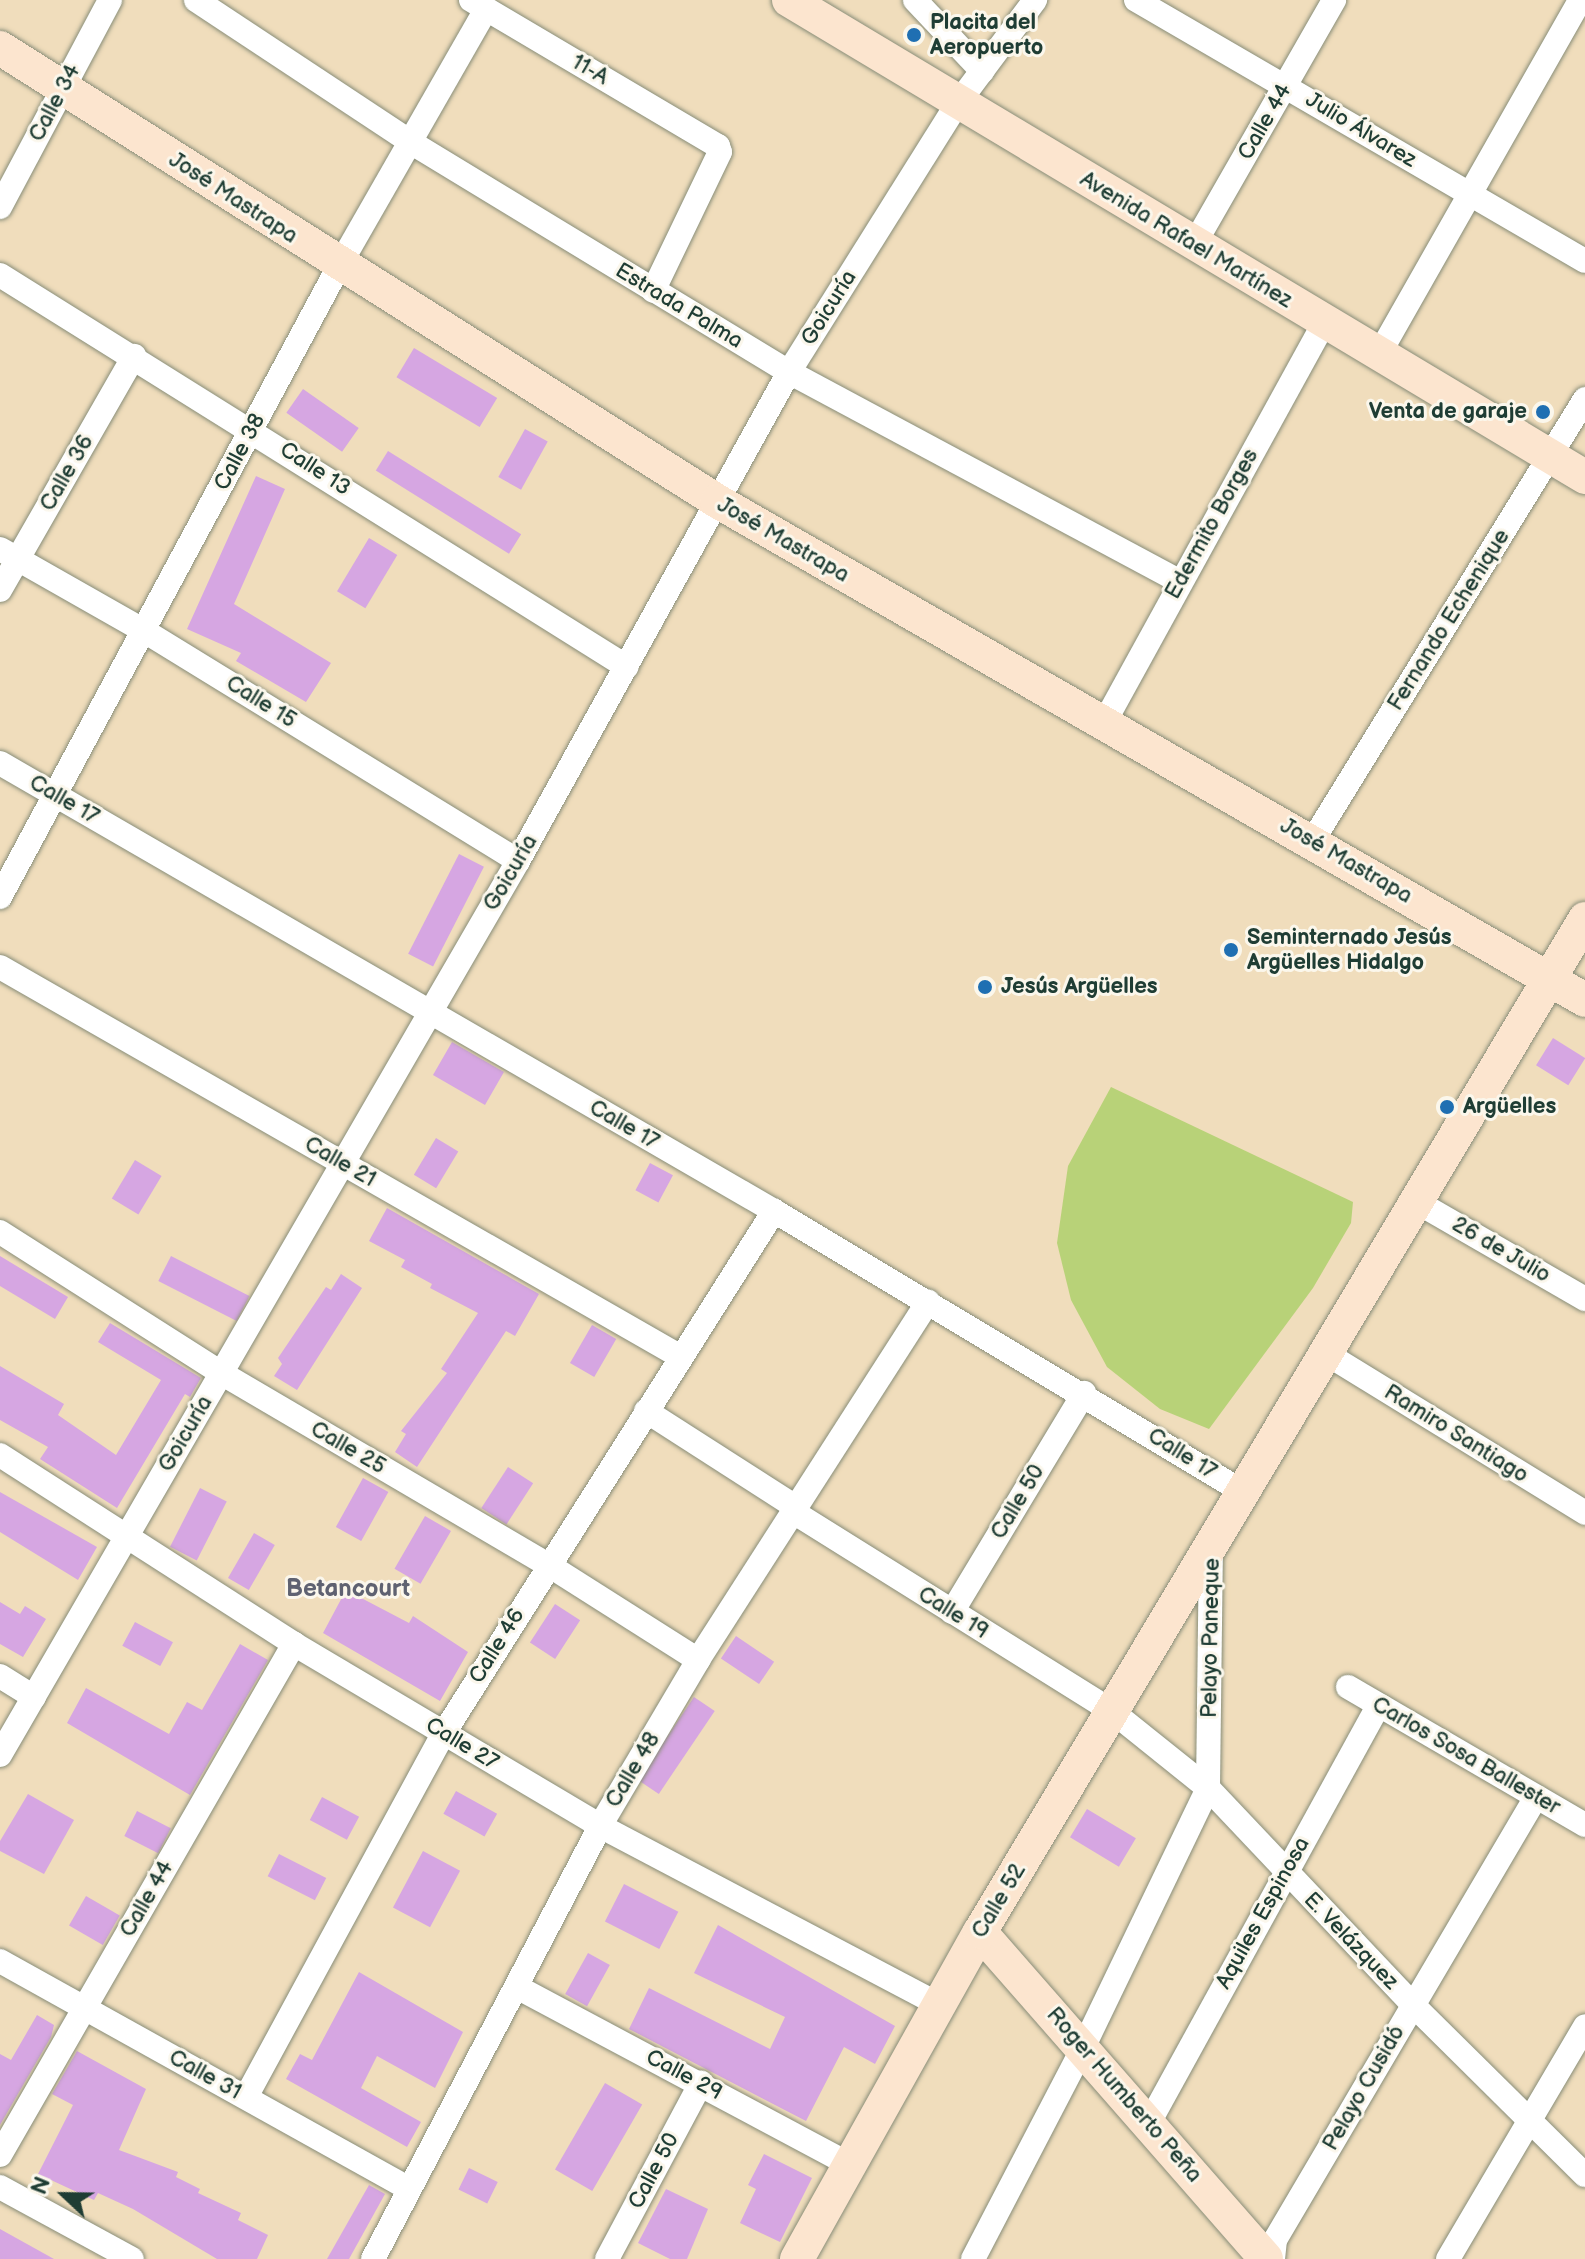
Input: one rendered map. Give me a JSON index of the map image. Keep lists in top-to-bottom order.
{
  "streets": {
    "street": [
      "11-A",
      "Calle 34",
      "Calle 44",
      "Julio Álvarez",
      "José Mastrapa",
      "Avenida Rafael Martínez",
      "Estrada Palma",
      "Goicuría",
      "Calle 38",
      "Calle 13",
      "Calle 36",
      "Edermito Borges",
      "Fernando Echenique",
      "Calle 15",
      "Calle 17",
      "Calle 21",
      "26 de Julio",
      "Ramiro Santiago",
      "Calle 25",
      "Calle 50",
      "Calle 19",
      "Pelayo Paneque",
      "Calle 46",
      "Calle 27",
      "Carlos Sosa Ballester",
      "Calle 48",
      "Calle 52",
      "Aquiles Espinosa",
      "E. Velázquez",
      "Calle 31",
      "Calle 29",
      "Pelayo Cusidó",
      "Roger Humberto Peña"
    ]
  },
  "crossings": [
    ["11-A", "Estrada Palma"],
    ["11-A", "Calle 38"],
    ["Calle 34", "José Mastrapa"],
    ["Calle 44", "Julio Álvarez"],
    ["Calle 44", "Avenida Rafael Martínez"],
    ["Calle 44", "Calle 27"],
    ["Calle 44", "Calle 31"],
    ["José Mastrapa", "Goicuría"],
    ["José Mastrapa", "Calle 38"],
    ["José Mastrapa", "Edermito Borges"],
    ["José Mastrapa", "Fernando Echenique"],
    ["José Mastrapa", "Pelayo Paneque"],
    ["Avenida Rafael Martínez", "Goicuría"],
    ["Avenida Rafael Martínez", "Edermito Borges"],
    ["Avenida Rafael Martínez", "Fernando Echenique"],
    ["Estrada Palma", "Goicuría"],
    ["Estrada Palma", "Calle 38"],
    ["Estrada Palma", "Edermito Borges"],
    ["Goicuría", "Calle 13"],
    ["Goicuría", "Calle 15"],
    ["Goicuría", "Calle 17"],
    ["Goicuría", "Calle 21"],
    ["Goicuría", "Calle 25"],
    ["Goicuría", "Calle 27"],
    ["Calle 38", "Calle 13"],
    ["Calle 38", "Calle 15"],
    ["Calle 38", "Calle 17"],
    ["Calle 13", "Calle 36"],
    ["Calle 36", "Calle 15"],
    ["Calle 17", "Calle 50"],
    ["Calle 17", "Pelayo Paneque"],
    ["Calle 17", "Calle 46"],
    ["Calle 17", "Calle 48"],
    ["Calle 21", "Calle 46"],
    ["26 de Julio", "Pelayo Paneque"],
    ["Ramiro Santiago", "Pelayo Paneque"],
    ["Calle 25", "Calle 46"],
    ["Calle 25", "Calle 48"],
    ["Calle 50", "Calle 19"],
    ["Calle 50", "Calle 29"],
    ["Calle 19", "Calle 46"],
    ["Calle 19", "Calle 48"],
    ["Calle 19", "Calle 52"],
    ["Calle 19", "E. Velázquez"],
    ["Pelayo Paneque", "Calle 52"],
    ["Pelayo Paneque", "E. Velázquez"],
    ["Pelayo Paneque", "Roger Humberto Peña"],
    ["Calle 46", "Calle 27"],
    ["Calle 46", "Calle 31"],
    ["Calle 27", "Calle 48"],
    ["Calle 27", "Calle 52"],
    ["Carlos Sosa Ballester", "Aquiles Espinosa"],
    ["Carlos Sosa Ballester", "Pelayo Cusidó"],
    ["Calle 48", "Calle 31"],
    ["Calle 48", "Calle 29"],
    ["Calle 52", "E. Velázquez"],
    ["Calle 52", "Calle 29"],
    ["Calle 52", "Roger Humberto Peña"],
    ["Aquiles Espinosa", "E. Velázquez"],
    ["Aquiles Espinosa", "Roger Humberto Peña"],
    ["E. Velázquez", "Pelayo Cusidó"]
  ],
  "districts": ["Betancourt"],
  "places": [
    "Placita del Aeropuerto",
    "Venta de garaje",
    "Seminternado Jesús Argüelles Hidalgo",
    "Jesús Argüelles",
    "Argüelles"
  ],
  "north": "left"
}
